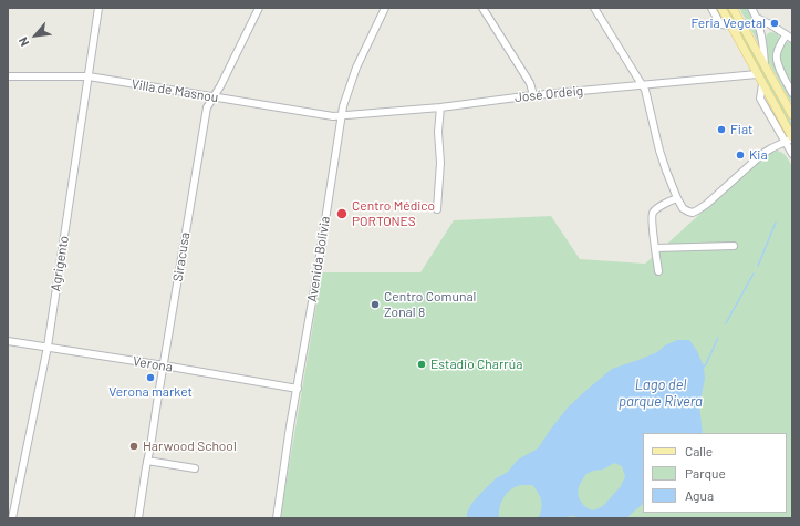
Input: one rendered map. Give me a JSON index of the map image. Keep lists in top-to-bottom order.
{
  "streets": {
    "street": [
      "Villa de Masnou",
      "José Ordeig",
      "Siracusa",
      "Avenida Bolivia",
      "Agrigento",
      "Verona"
    ]
  },
  "crossings": [
    ["Villa de Masnou", "José Ordeig"],
    ["Villa de Masnou", "Siracusa"],
    ["Villa de Masnou", "Avenida Bolivia"],
    ["Villa de Masnou", "Agrigento"],
    ["José Ordeig", "Avenida Bolivia"],
    ["Siracusa", "Verona"],
    ["Avenida Bolivia", "Verona"],
    ["Agrigento", "Verona"]
  ],
  "water": ["Lago del parque Rivera"],
  "places": [
    "Feria Vegetal",
    "Fiat",
    "Kia",
    "Centro Médico PORTONES",
    "Centro Comunal Zonal 8",
    "Estadio Charrúa",
    "Verona market",
    "Harwood School"
  ],
  "legend": ["Calle", "Parque", "Agua"],
  "north": "bottom left"
}
